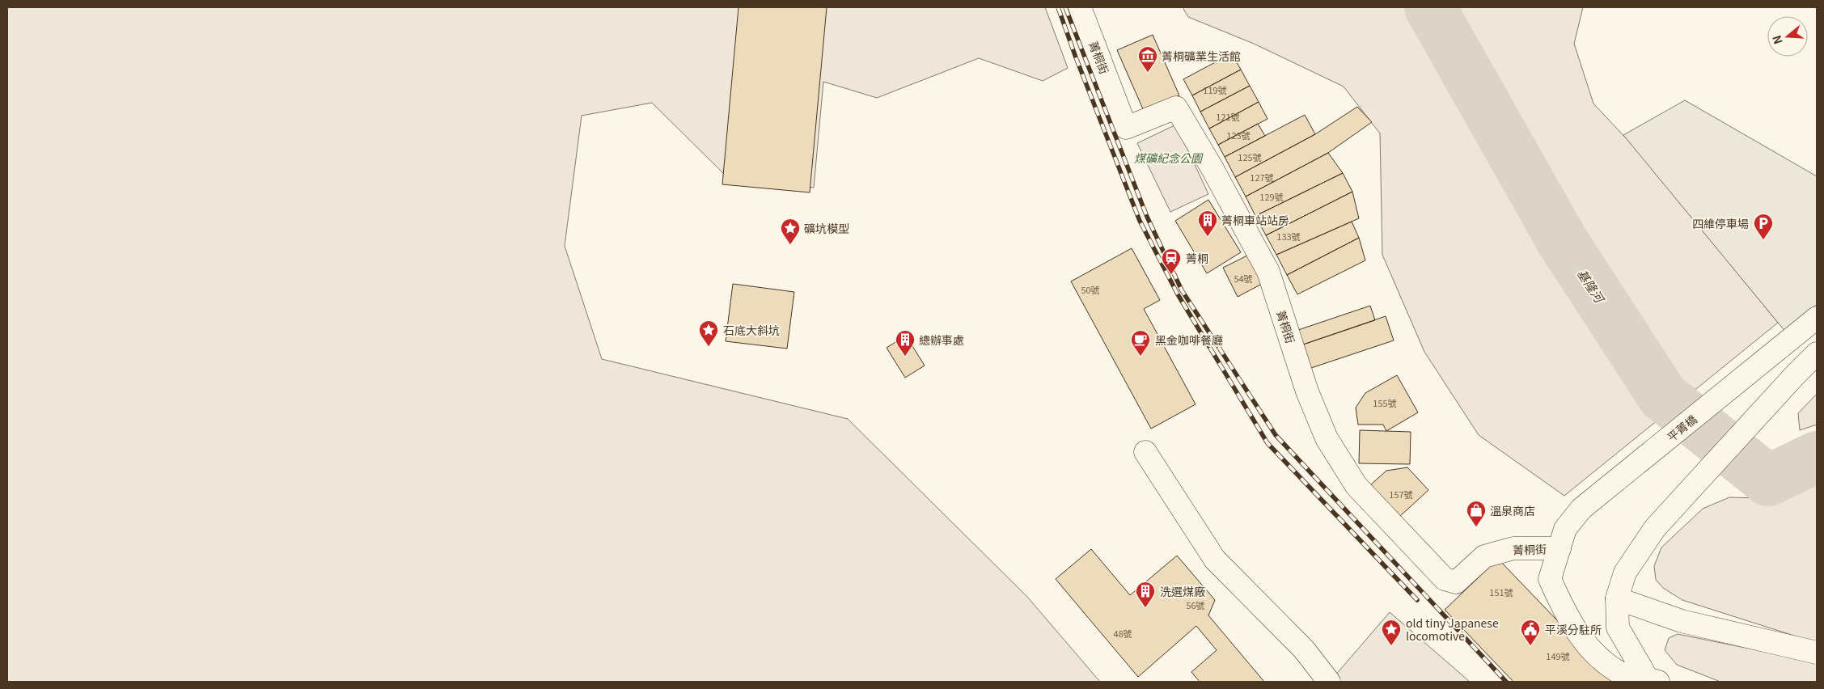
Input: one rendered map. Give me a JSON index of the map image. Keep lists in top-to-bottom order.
{
  "streets": {
    "main road": ["菁桐街", "平菁橋"]
  },
  "crossings": [
    ["菁桐街", "平菁橋"]
  ],
  "water": ["基隆河"],
  "parks": ["煤礦紀念公園"],
  "places": {
    "museum": ["菁桐礦業生活館"],
    "building": ["菁桐車站站房", "總辦事處", "洗選煤廠"],
    "parking": ["四維停車場"],
    "place": ["礦坑模型", "石底大斜坑", "old tiny Japanese locomotive"],
    "station": ["菁桐"],
    "cafe": ["黑金咖啡餐廳"],
    "shop": ["溫泉商店"],
    "public building": ["平溪分駐所"]
  },
  "house_numbers": [
    "119號",
    "121號",
    "123號",
    "125號",
    "127號",
    "129號",
    "133號",
    "54號",
    "50號",
    "155號",
    "157號",
    "151號",
    "56號",
    "48號",
    "149號"
  ],
  "north": "left"
}
